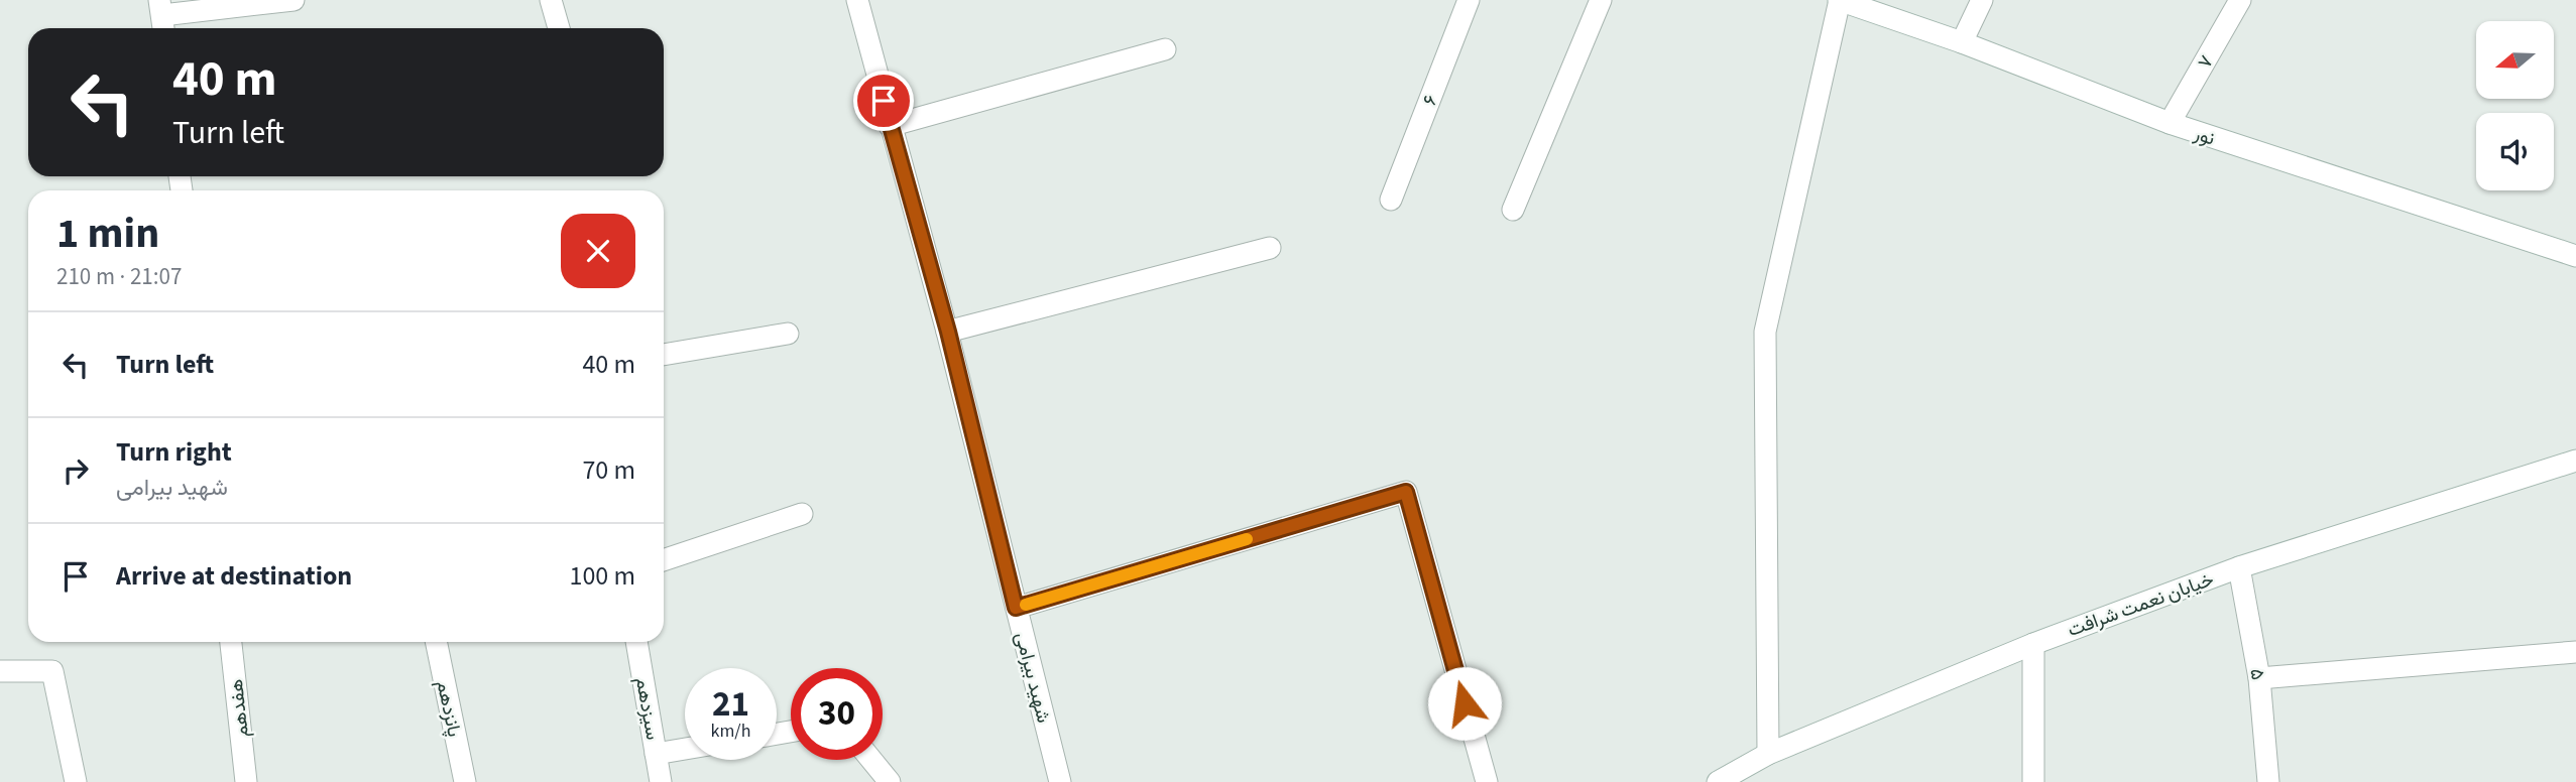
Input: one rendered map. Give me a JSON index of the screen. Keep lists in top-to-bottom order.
{
  "streets": {
    "street": [
      "۷",
      "۶",
      "نور",
      "خیابان نعمت شرافت",
      "۵",
      "شهید بیرامی",
      "هفدهم",
      "پانزدهم",
      "سیزدهم"
    ]
  },
  "crossings": [
    ["۷", "نور"],
    ["خیابان نعمت شرافت", "۵"]
  ],
  "north": "left",
  "page": {
    "turn": ["40 m", "Turn left"],
    "heading": ["1 min", "210 m · 21:07"],
    "list": [
      {
        "name": "Turn left",
        "value": "40 m"
      },
      {
        "name": "Turn right",
        "note": "شهید بیرامی",
        "value": "70 m"
      },
      {
        "name": "Arrive at destination",
        "value": "100 m"
      }
    ],
    "speed": "21 km/h",
    "limit": "30"
  }
}
